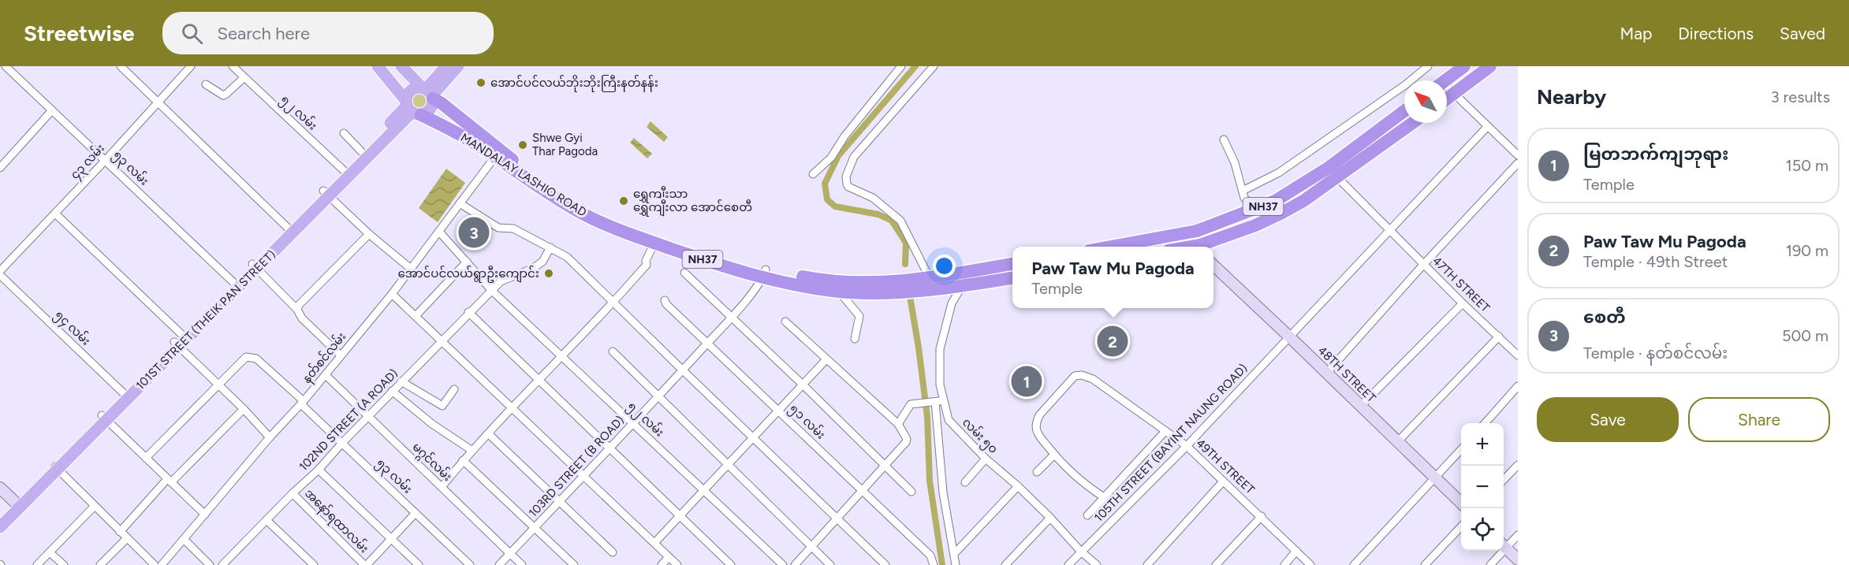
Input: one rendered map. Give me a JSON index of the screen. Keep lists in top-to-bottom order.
{
  "streets": {
    "highway": ["MANDALAY LASHIO ROAD", "NH37"],
    "main road": ["101ST STREET (THEIK PAN STREET)", "48TH STREET"],
    "street": [
      "၅၂ လမ်း",
      "၄၃ လမ်း",
      "၅၃ လမ်း",
      "47TH STREET",
      "၅၄ လမ်း",
      "နတ်စင်လမ်း",
      "102ND STREET (A ROAD)",
      "၅၁ လမ်း",
      "လမ်း ၅၀",
      "105TH STREET (BAYINT NAUNG ROAD)",
      "မဂ္ဂင်လမ်း",
      "103RD STREET (B ROAD)",
      "49TH STREET",
      "အနော်ရထာလမ်း"
    ]
  },
  "crossings": [
    ["၅၂ လမ်း", "101ST STREET (THEIK PAN STREET)"],
    ["၅၂ လမ်း", "နတ်စင်လမ်း"],
    ["၅၂ လမ်း", "102ND STREET (A ROAD)"],
    ["၅၂ လမ်း", "103RD STREET (B ROAD)"],
    ["၄၃ လမ်း", "၅၃ လမ်း"],
    ["၅၃ လမ်း", "101ST STREET (THEIK PAN STREET)"],
    ["၅၃ လမ်း", "နတ်စင်လမ်း"],
    ["၅၃ လမ်း", "102ND STREET (A ROAD)"],
    ["MANDALAY LASHIO ROAD", "NH37"],
    ["MANDALAY LASHIO ROAD", "101ST STREET (THEIK PAN STREET)"],
    ["MANDALAY LASHIO ROAD", "နတ်စင်လမ်း"],
    ["MANDALAY LASHIO ROAD", "လမ်း ၅၀"],
    ["MANDALAY LASHIO ROAD", "103RD STREET (B ROAD)"],
    ["NH37", "47TH STREET"],
    ["NH37", "103RD STREET (B ROAD)"],
    ["47TH STREET", "105TH STREET (BAYINT NAUNG ROAD)"],
    ["101ST STREET (THEIK PAN STREET)", "၅၄ လမ်း"],
    ["နတ်စင်လမ်း", "မဂ္ဂင်လမ်း"],
    ["48TH STREET", "105TH STREET (BAYINT NAUNG ROAD)"],
    ["102ND STREET (A ROAD)", "မဂ္ဂင်လမ်း"],
    ["102ND STREET (A ROAD)", "အနော်ရထာလမ်း"],
    ["၅၁ လမ်း", "103RD STREET (B ROAD)"],
    ["လမ်း ၅၀", "105TH STREET (BAYINT NAUNG ROAD)"],
    ["105TH STREET (BAYINT NAUNG ROAD)", "49TH STREET"],
    ["မဂ္ဂင်လမ်း", "103RD STREET (B ROAD)"]
  ],
  "places": [
    "အောင်ပင်လယ်ဘိုးဘိုးကြီးနတ်နန်း",
    "Shwe Gyi Thar Pagoda",
    "ရွှေကျီးသာ ရွှေကျီးလာ အောင်စေတီ",
    "အောင်ပင်လယ်ရွာဦးကျောင်း"
  ],
  "north": "top left",
  "page": {
    "header": "Streetwise",
    "search": "Search here",
    "nav": ["Map", "Directions", "Saved"],
    "heading": ["Nearby", "3 results"],
    "list": [
      {
        "mark": "1",
        "name": "မြတဘက်ကျဘုရား",
        "note": "Temple",
        "value": "150 m"
      },
      {
        "mark": "2",
        "name": "Paw Taw Mu Pagoda",
        "note": "Temple · 49th Street",
        "value": "190 m"
      },
      {
        "mark": "3",
        "name": "စေတီ",
        "note": "Temple · နတ်စင်လမ်း",
        "value": "500 m"
      }
    ],
    "pins": ["3", "2", "1"],
    "popup": ["Paw Taw Mu Pagoda", "Temple"],
    "buttons": ["Save", "Share"],
    "map_buttons": ["+", "−"]
  }
}
